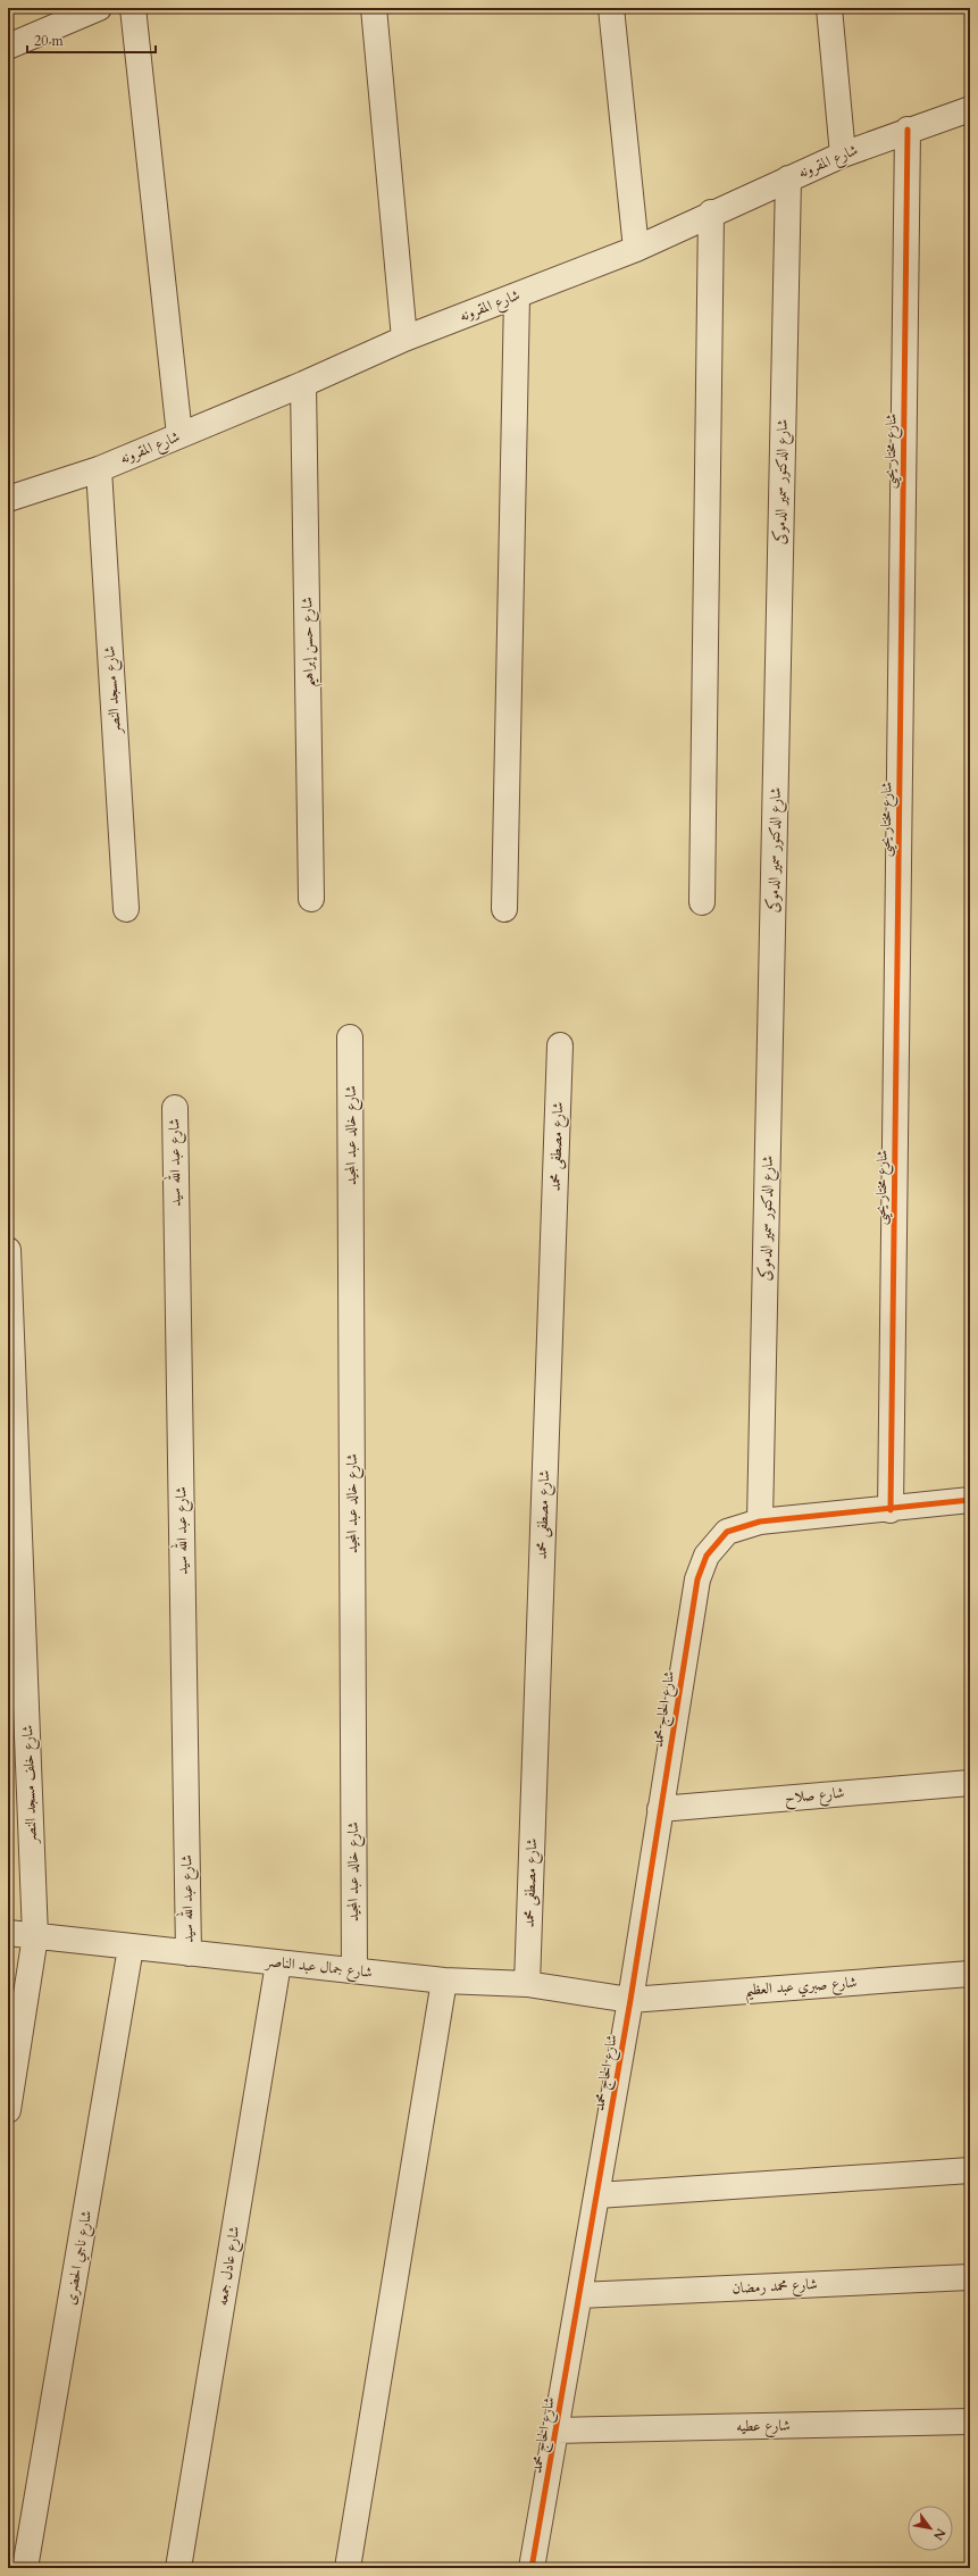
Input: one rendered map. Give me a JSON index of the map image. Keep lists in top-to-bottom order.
{
  "streets": {
    "street": [
      "شارع المقرونه",
      "شارع مختار يحيى",
      "شارع الدكتور سمير الدموكى",
      "شارع حسن إبراهيم",
      "شارع مسجد النصر",
      "شارع خالد عبد المجيد",
      "شارع مصطفى محمد",
      "شارع عبد الله سيد",
      "شارع الحاج محمد",
      "شارع خلف مسجد النصر",
      "شارع صلاح",
      "شارع جمال عبد الناصر",
      "شارع صبري عبد العظيم",
      "شارع ناجي الحضرى",
      "شارع عادل جمعه",
      "شارع محمد رمضان",
      "شارع عطيه"
    ]
  },
  "crossings": [
    ["شارع المقرونه", "شارع مختار يحيى"],
    ["شارع المقرونه", "شارع الدكتور سمير الدموكى"],
    ["شارع المقرونه", "شارع حسن إبراهيم"],
    ["شارع المقرونه", "شارع مسجد النصر"],
    ["شارع مختار يحيى", "شارع الحاج محمد"],
    ["شارع الدكتور سمير الدموكى", "شارع الحاج محمد"],
    ["شارع خالد عبد المجيد", "شارع جمال عبد الناصر"],
    ["شارع مصطفى محمد", "شارع جمال عبد الناصر"],
    ["شارع عبد الله سيد", "شارع جمال عبد الناصر"],
    ["شارع الحاج محمد", "شارع صلاح"],
    ["شارع الحاج محمد", "شارع جمال عبد الناصر"],
    ["شارع الحاج محمد", "شارع صبري عبد العظيم"],
    ["شارع الحاج محمد", "شارع محمد رمضان"],
    ["شارع الحاج محمد", "شارع عطيه"],
    ["شارع خلف مسجد النصر", "شارع جمال عبد الناصر"],
    ["شارع جمال عبد الناصر", "شارع صبري عبد العظيم"],
    ["شارع جمال عبد الناصر", "شارع ناجي الحضرى"],
    ["شارع جمال عبد الناصر", "شارع عادل جمعه"]
  ],
  "scale_bar": "20 m",
  "north": "bottom right"
}
